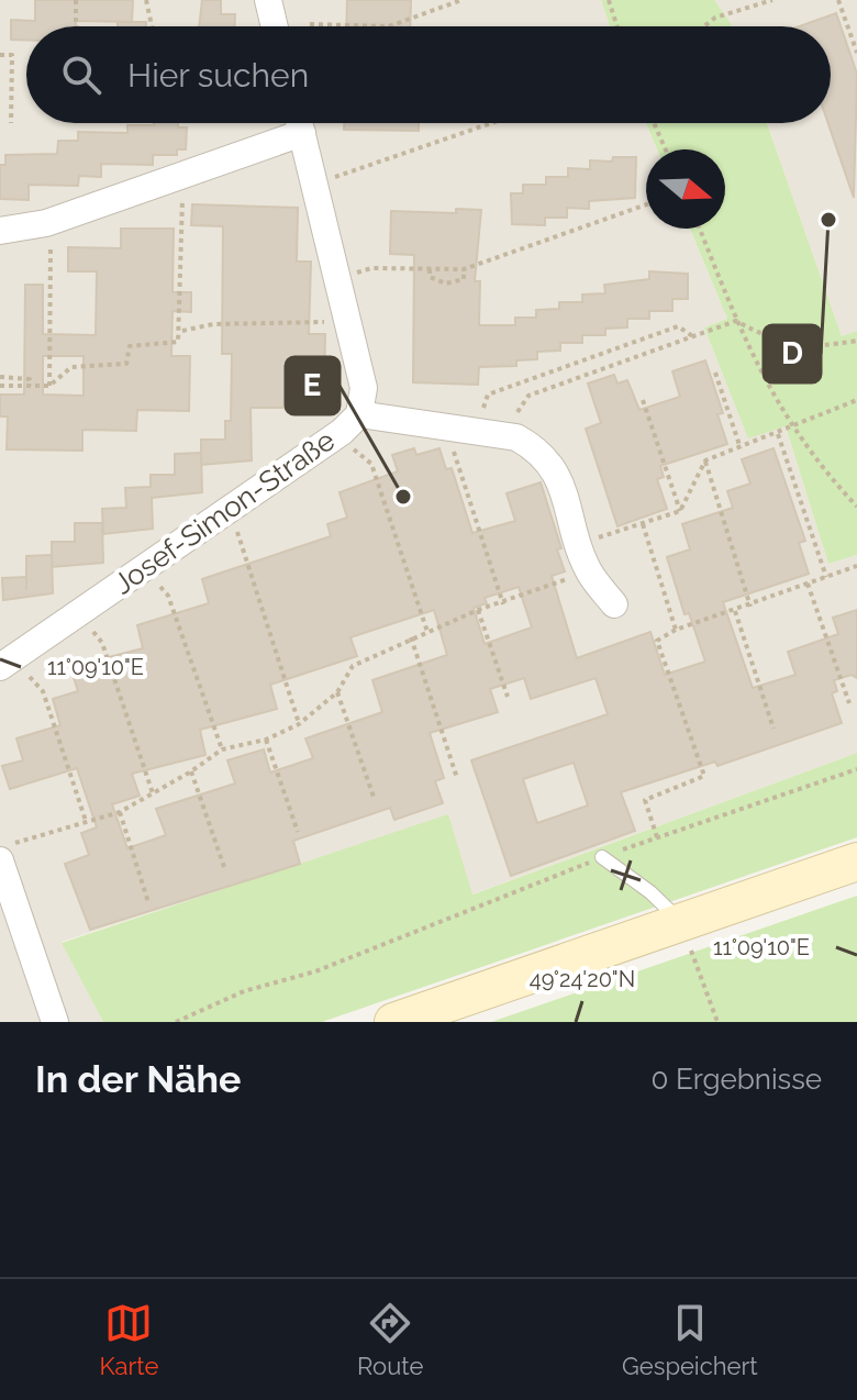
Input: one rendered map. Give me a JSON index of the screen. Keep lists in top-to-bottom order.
{
  "streets": {
    "street": ["Josef-Simon-Straße"]
  },
  "places": ["D", "E"],
  "north": "right",
  "page": {
    "search": "Hier suchen",
    "heading": ["In der Nähe", "0 Ergebnisse"],
    "nav": ["Karte", "Route", "Gespeichert"]
  },
  "coordinates": ["11°09'10\"E", "49°24'20\"N"]
}
